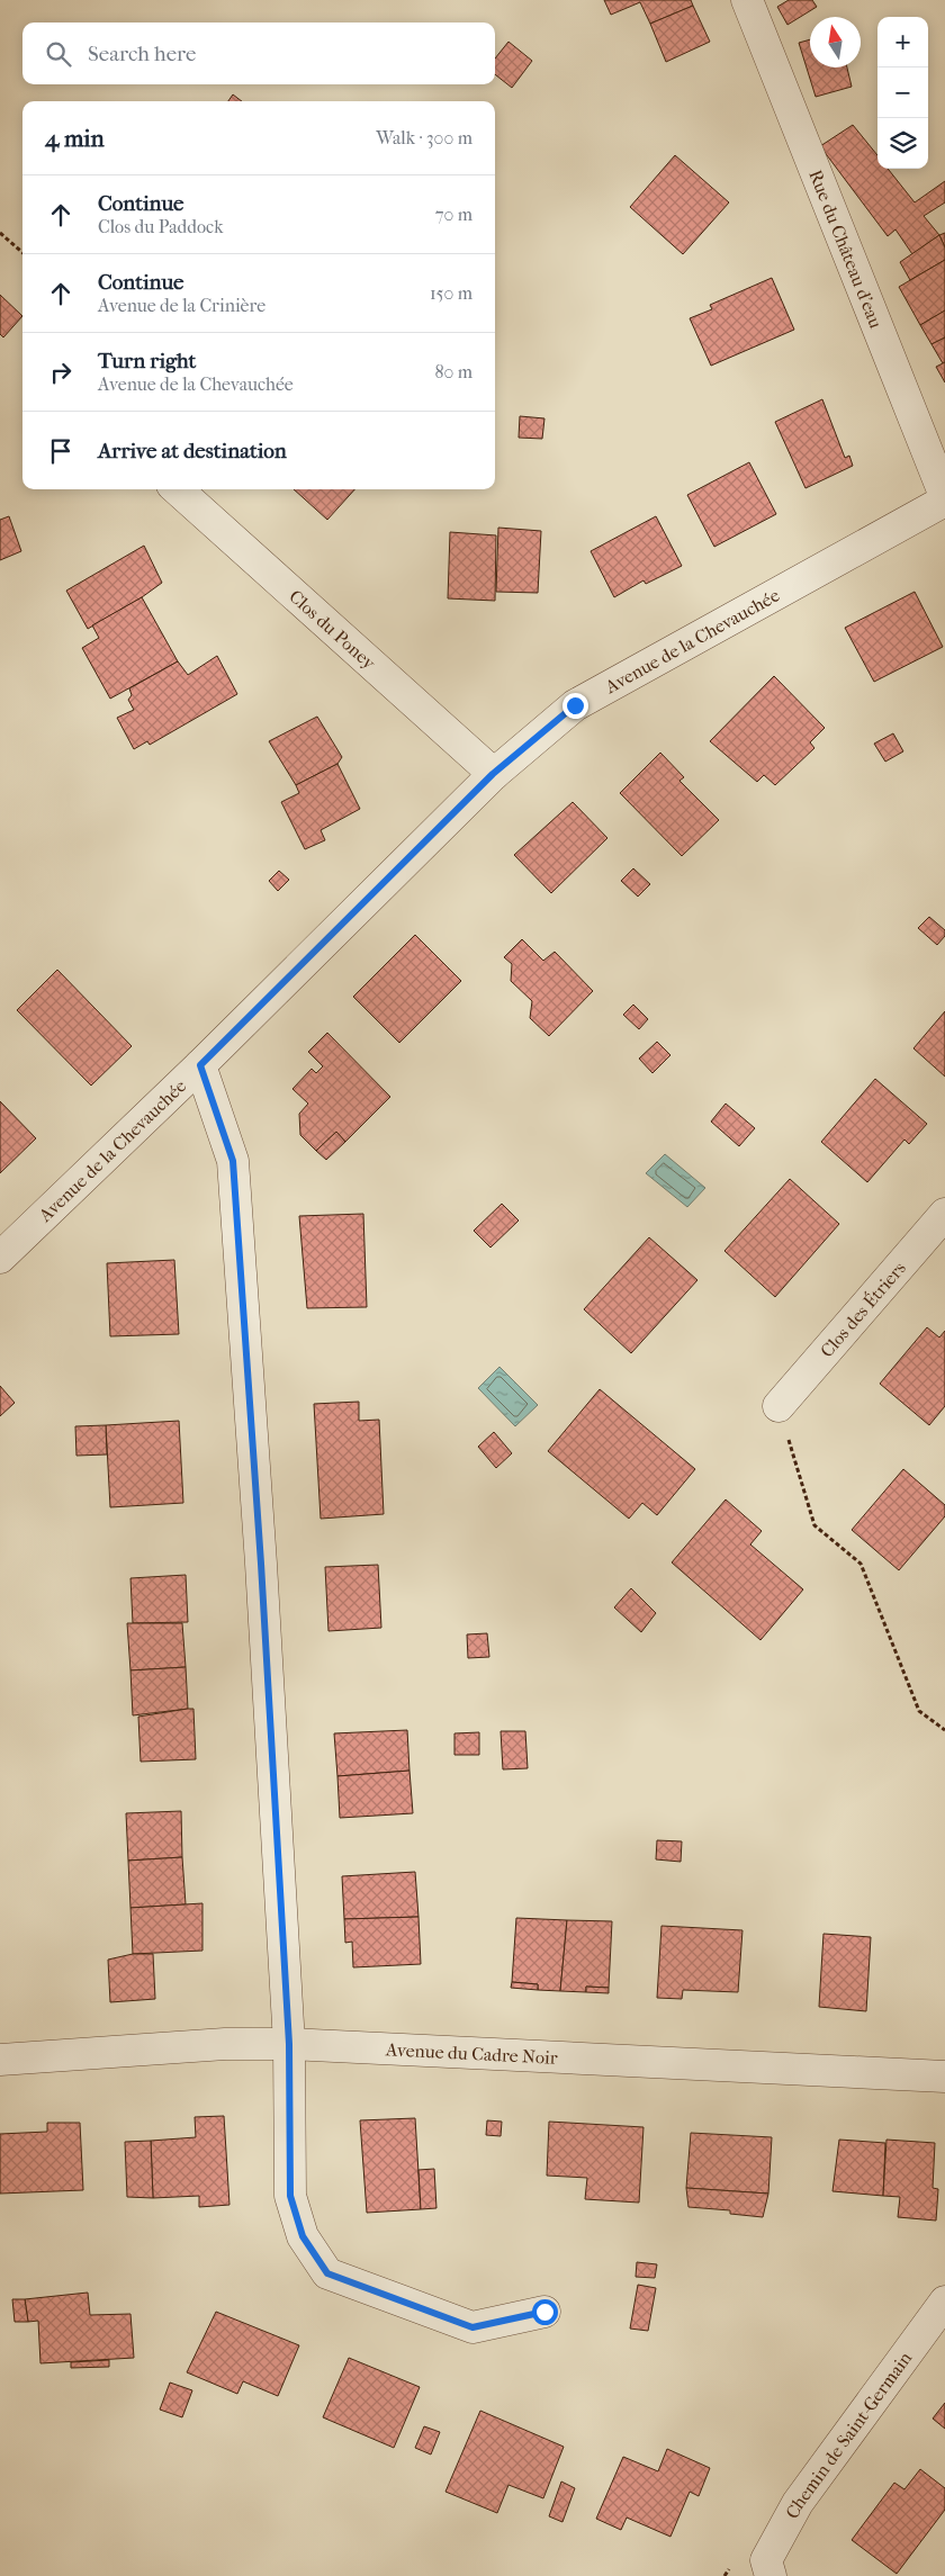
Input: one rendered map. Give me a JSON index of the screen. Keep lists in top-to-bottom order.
{
  "streets": {
    "street": [
      "Rue du Château d'eau",
      "Clos du Poney",
      "Avenue de la Chevauchée",
      "Clos des Étriers",
      "Avenue du Cadre Noir",
      "Chemin de Saint-Germain"
    ]
  },
  "crossings": [
    ["Clos du Poney", "Avenue de la Chevauchée"]
  ],
  "north": "top",
  "page": {
    "map_buttons": ["+", "−"],
    "search": "Search here",
    "heading": ["4 min", "Walk · 300 m"],
    "list": [
      ["Continue", "Clos du Paddock", "70 m"],
      ["Continue", "Avenue de la Crinière", "150 m"],
      ["Turn right", "Avenue de la Chevauchée", "80 m"],
      "Arrive at destination"
    ]
  }
}
